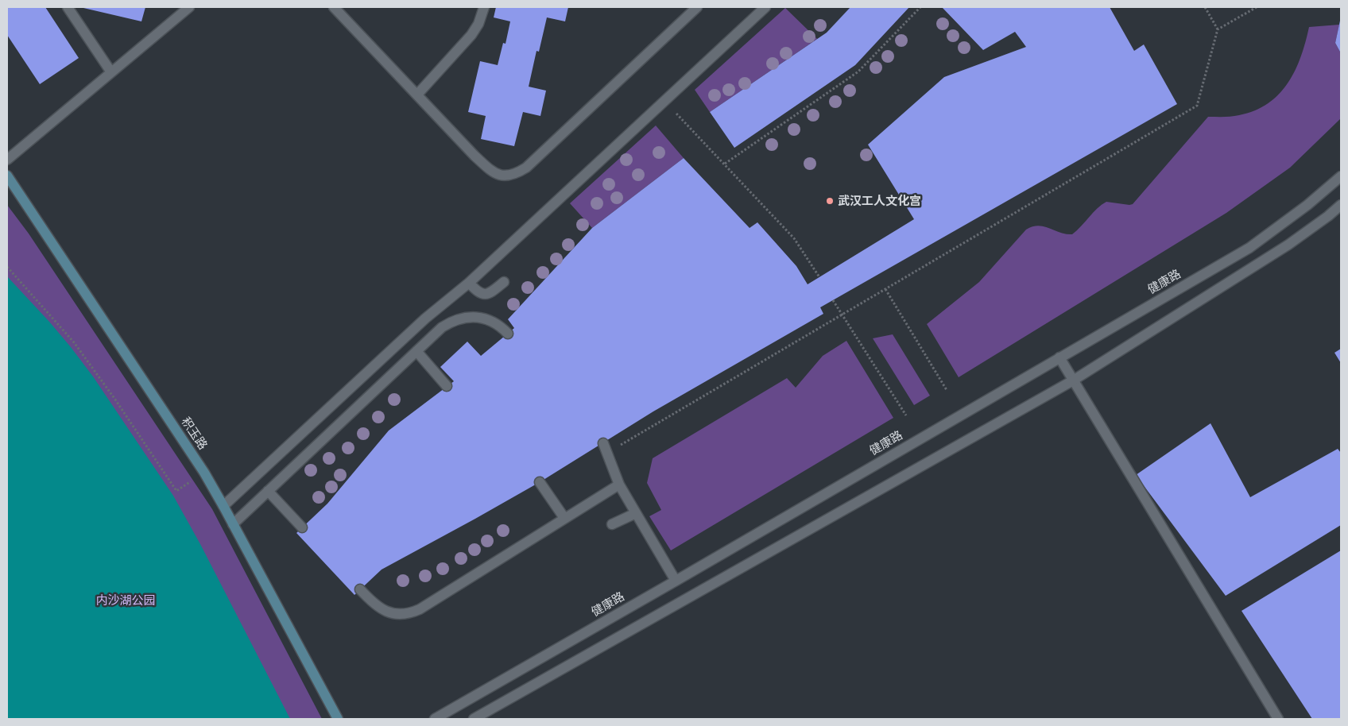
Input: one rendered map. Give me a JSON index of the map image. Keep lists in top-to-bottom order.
{
  "streets": {
    "main road": ["积玉路"],
    "street": ["健康路"]
  },
  "parks": ["内沙湖公园"],
  "places": ["武汉工人文化宫"]
}
